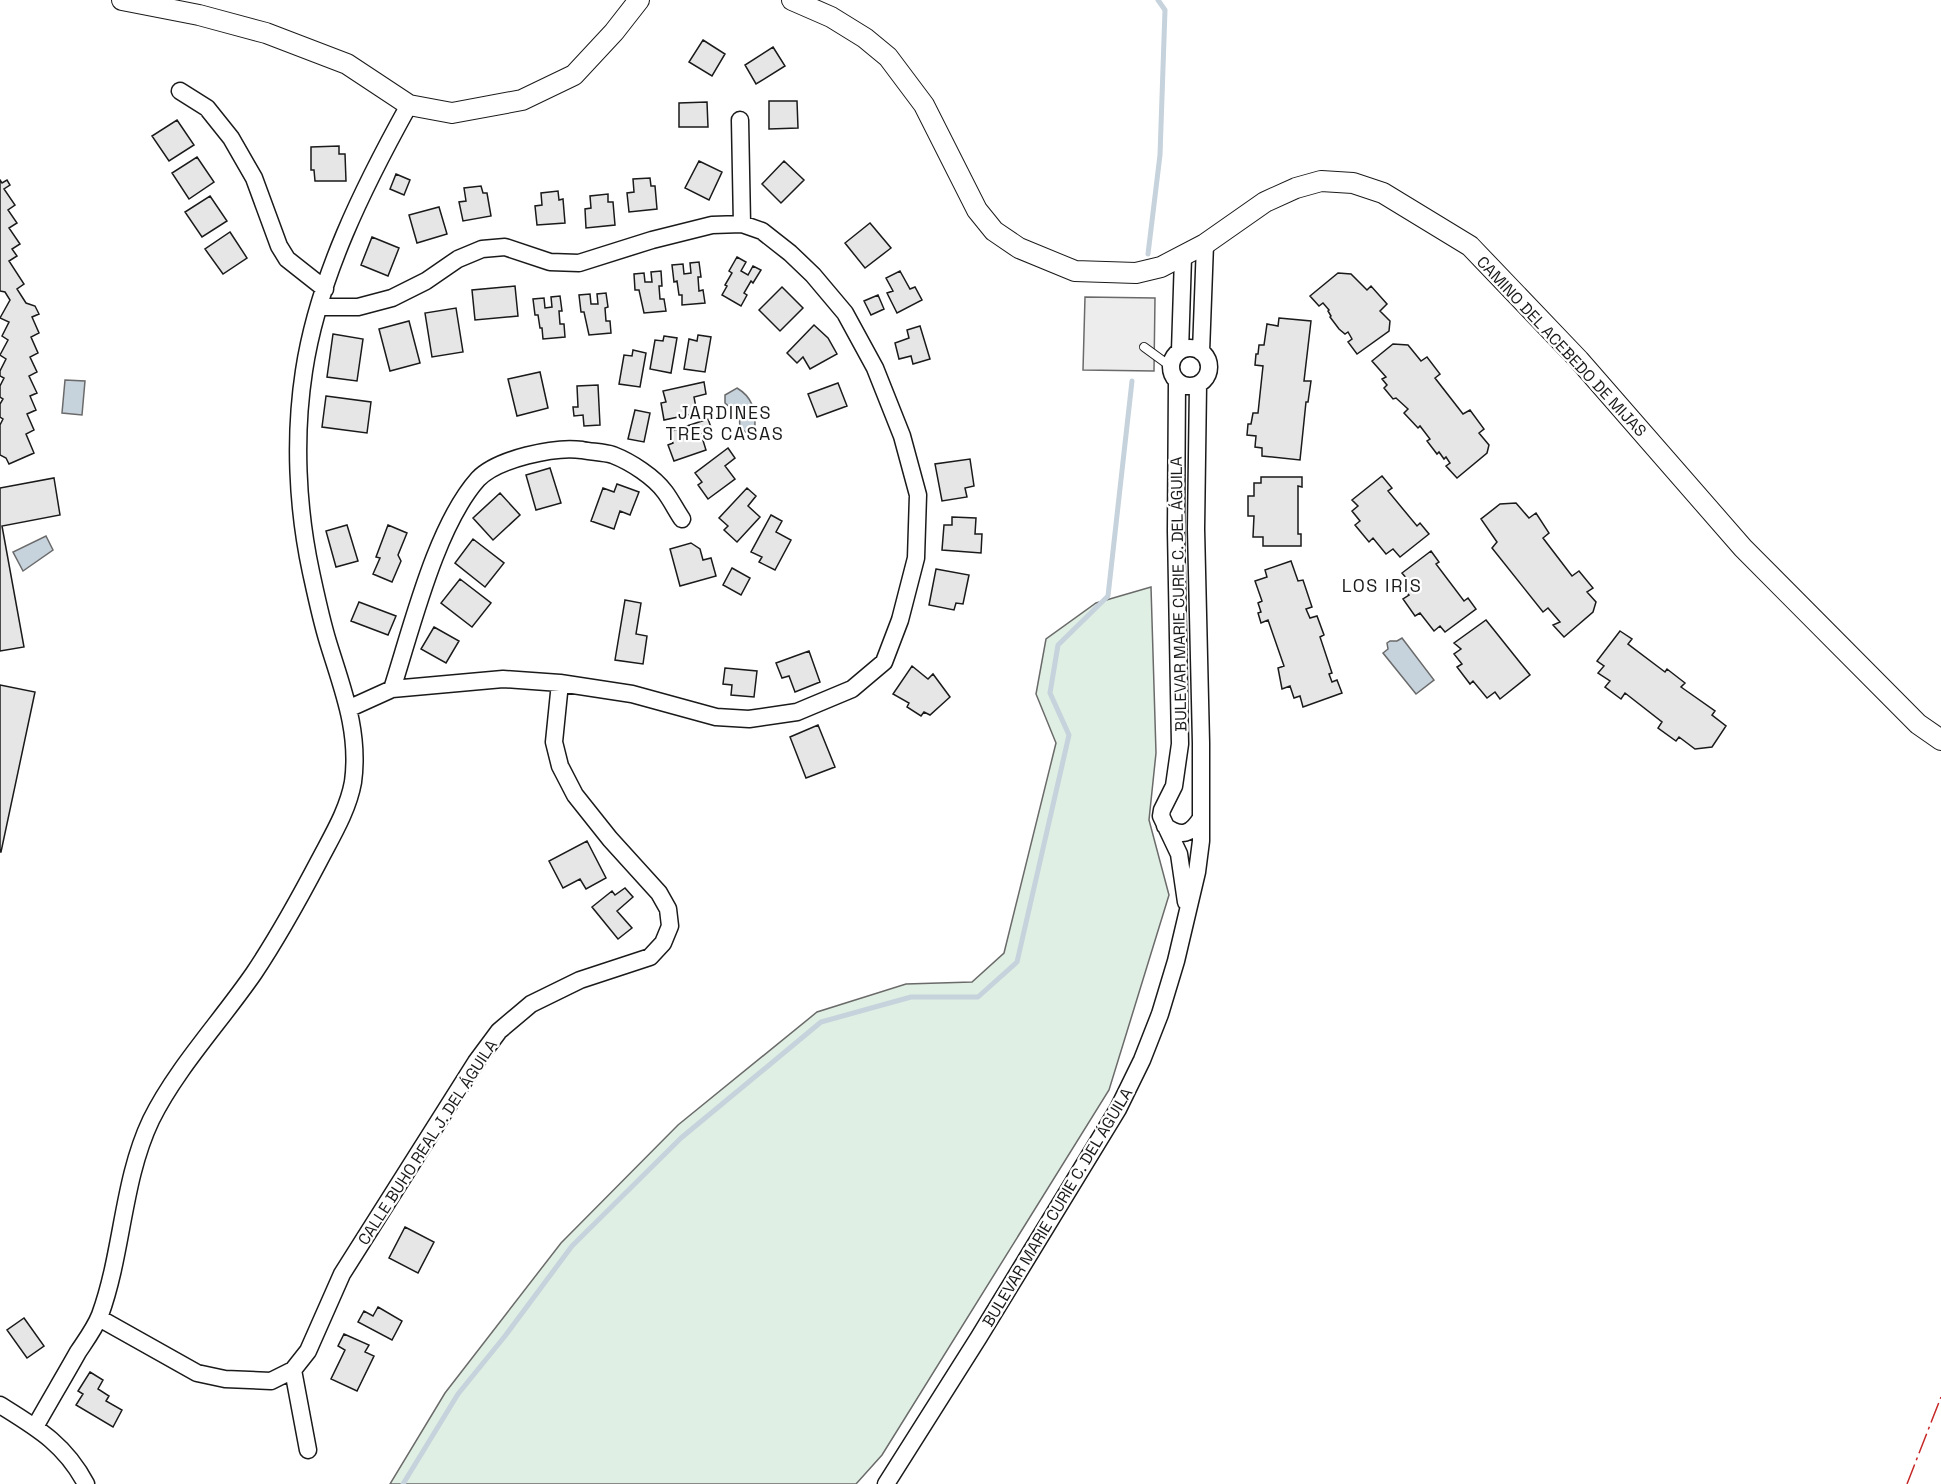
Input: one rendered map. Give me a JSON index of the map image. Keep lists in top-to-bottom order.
{
  "streets": {
    "street": ["CAMINO DEL ACEBEDO DE MIJAS", "BULEVAR MARIE CURIE C. DEL ÁGUILA", "CALLE BUHO REAL J. DEL ÁGUILA"]
  },
  "districts": ["JARDINES TRES CASAS", "LOS IRIS"]
}
